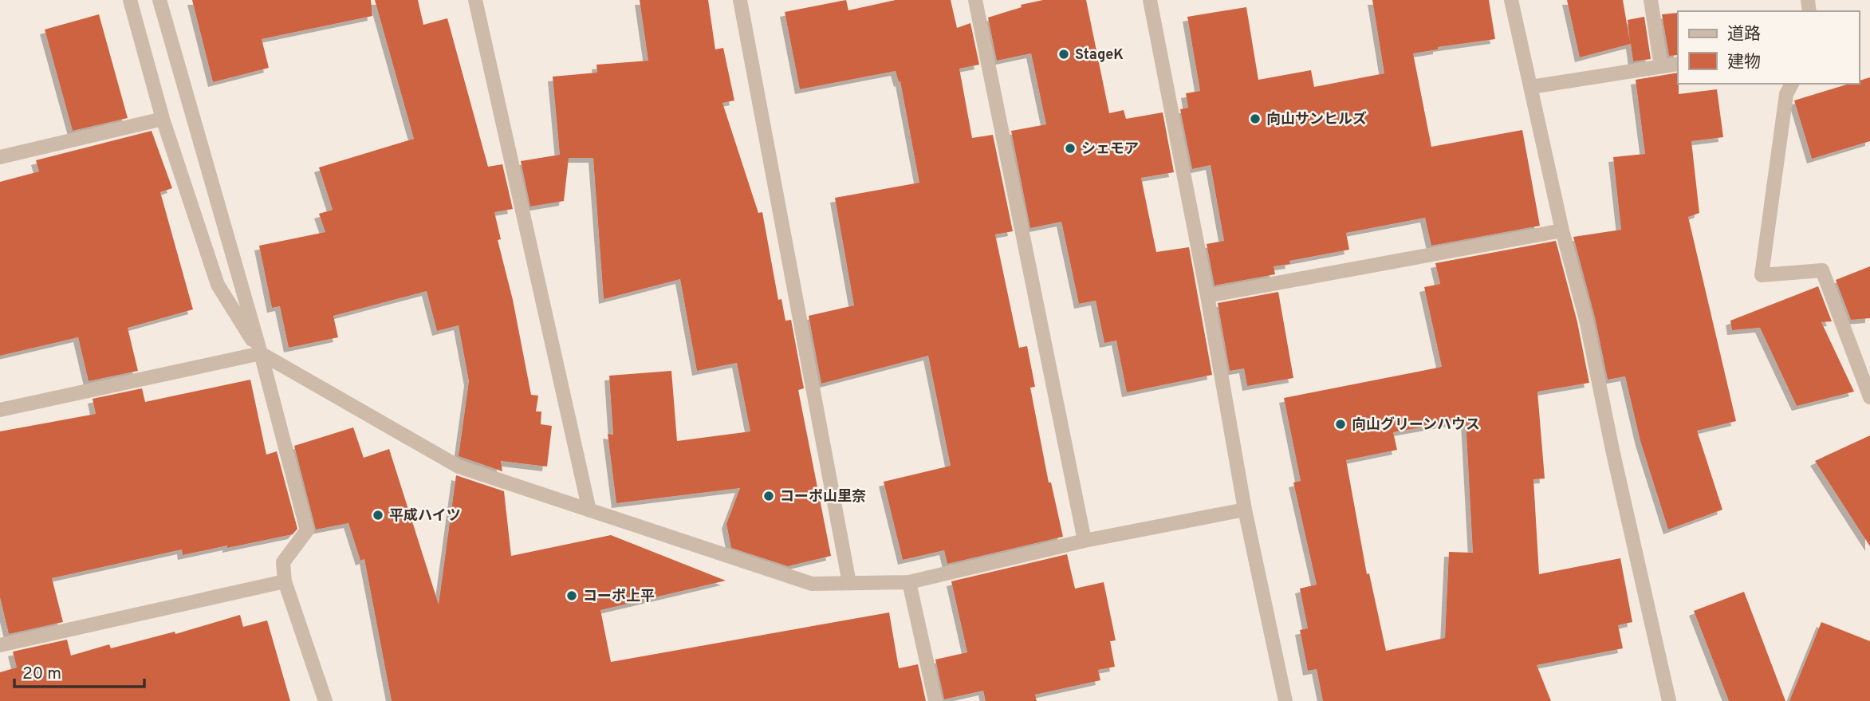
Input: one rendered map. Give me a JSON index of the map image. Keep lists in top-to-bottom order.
{
  "places": [
    "StageK",
    "向山サンヒルズ",
    "シェモア",
    "向山グリーンハウス",
    "コーポ山里奈",
    "平成ハイツ",
    "コーポ上平"
  ],
  "legend": ["道路", "建物"],
  "scale_bar": "20 m"
}
